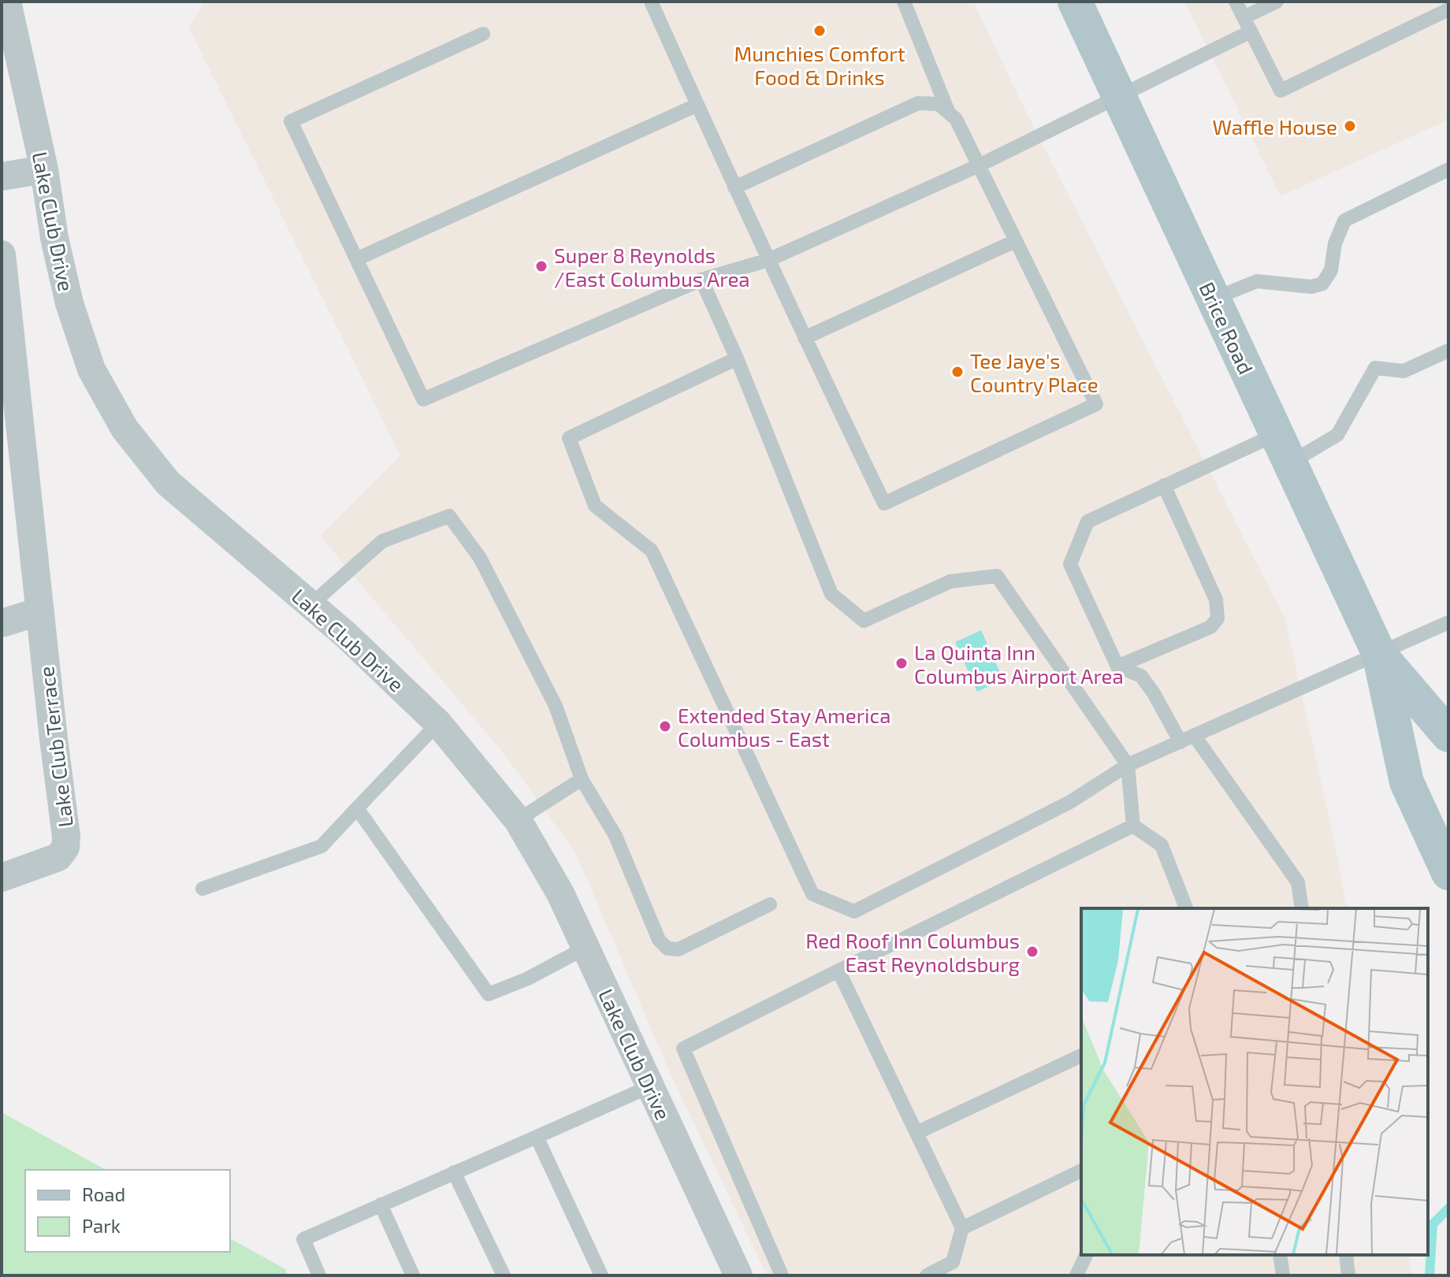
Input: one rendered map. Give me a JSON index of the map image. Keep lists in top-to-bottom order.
{
  "streets": {
    "main road": ["Brice Road"],
    "street": ["Lake Club Drive", "Lake Club Terrace"]
  },
  "places": [
    "Munchies Comfort Food & Drinks",
    "Waffle House",
    "Super 8 Reynolds /East Columbus Area",
    "Tee Jaye's Country Place",
    "La Quinta Inn Columbus Airport Area",
    "Extended Stay America Columbus - East",
    "Red Roof Inn Columbus East Reynoldsburg"
  ],
  "legend": ["Road", "Park"]
}
